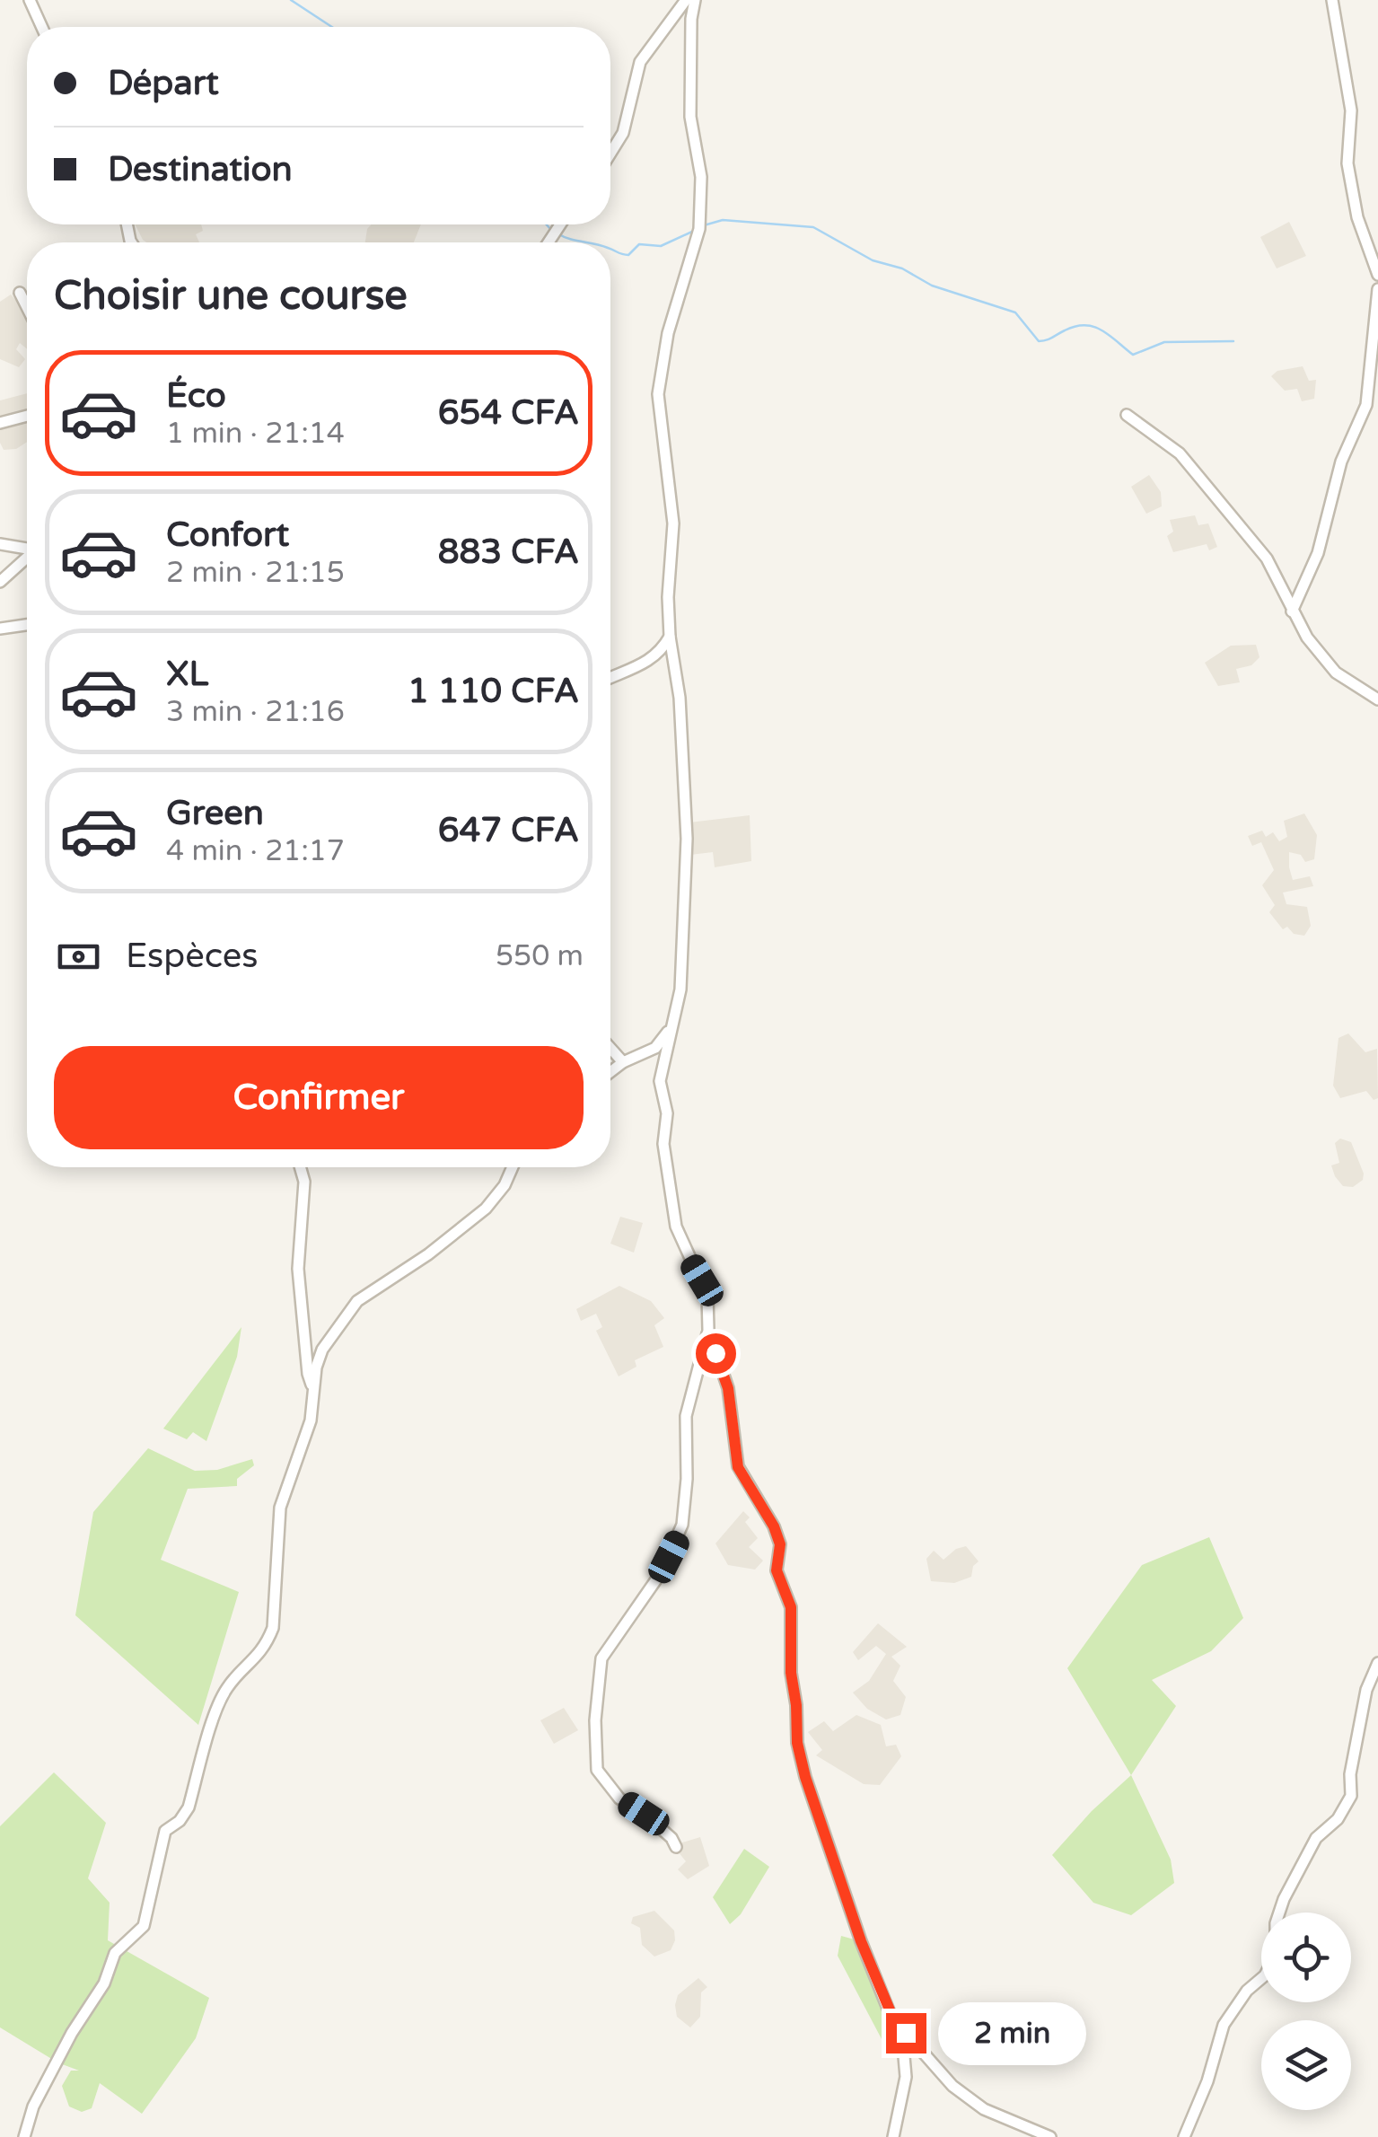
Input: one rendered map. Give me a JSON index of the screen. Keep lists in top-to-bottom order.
{
  "page": {
    "banner": ["Départ", "Destination"],
    "heading": "Choisir une course",
    "list": [
      {
        "name": "Éco",
        "note": "1 min · 21:14",
        "value": "654 CFA"
      },
      {
        "name": "Confort",
        "note": "2 min · 21:15",
        "value": "883 CFA"
      },
      {
        "name": "XL",
        "note": "3 min · 21:16",
        "value": "1 110 CFA"
      },
      {
        "name": "Green",
        "note": "4 min · 21:17",
        "value": "647 CFA"
      }
    ],
    "pay": ["Espèces", "550 m"],
    "buttons": "Confirmer",
    "bubble": "2 min"
  }
}
